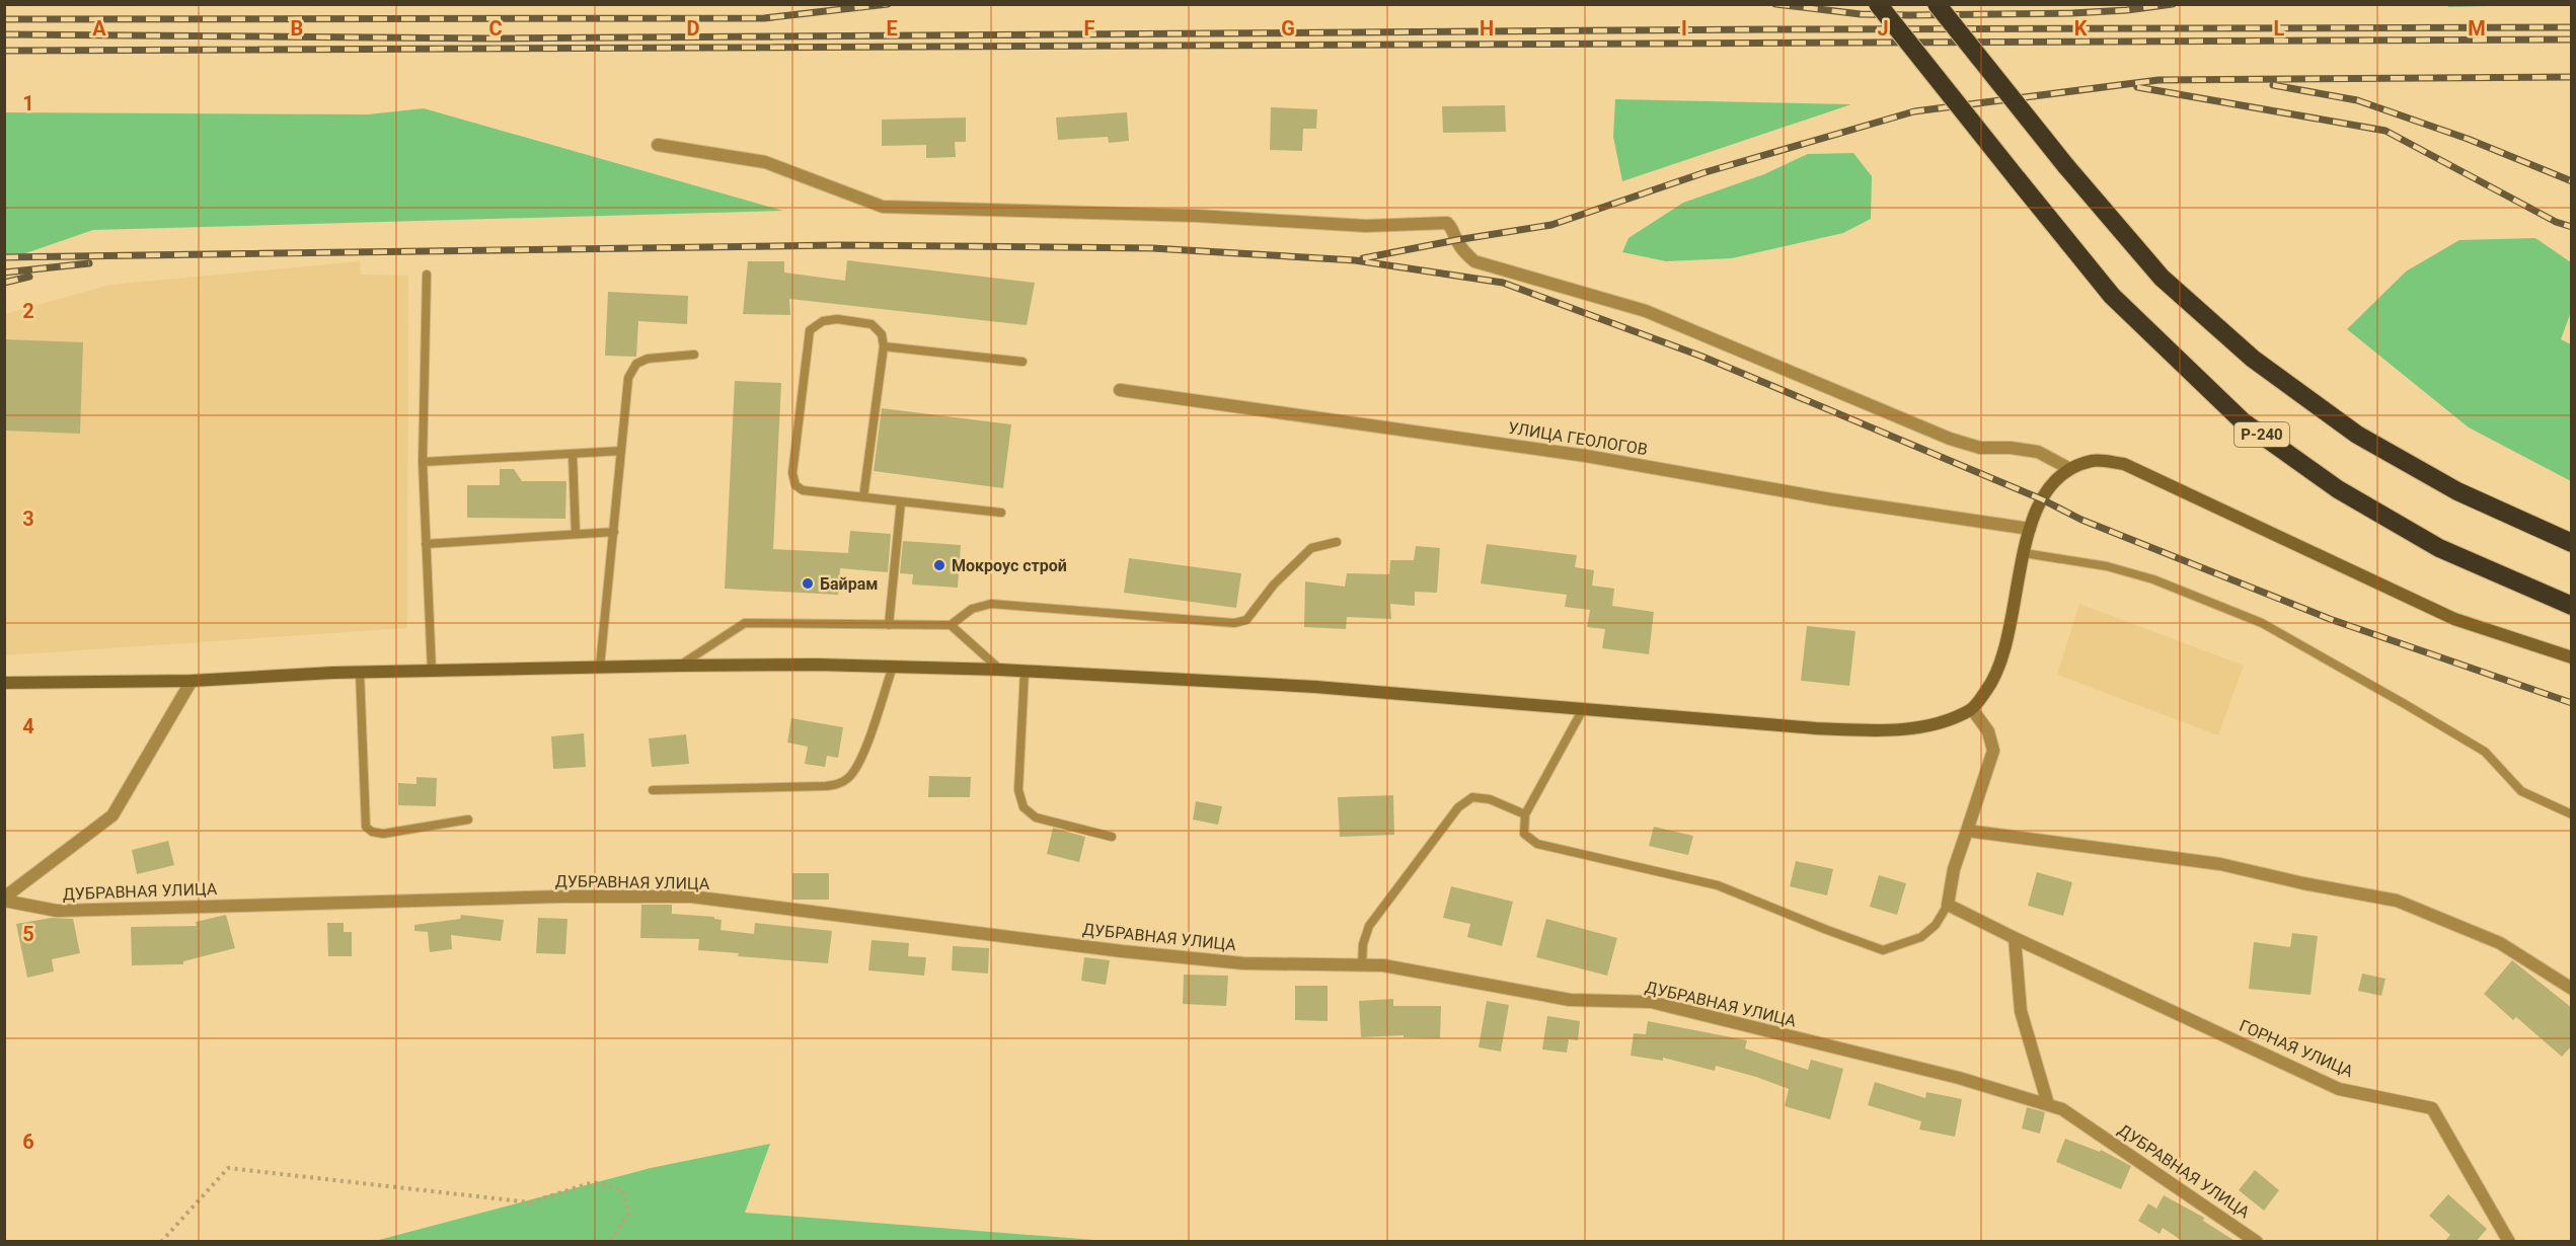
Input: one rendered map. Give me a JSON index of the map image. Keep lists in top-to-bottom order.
{
  "streets": {
    "highway": ["Р-240"],
    "street": ["УЛИЦА ГЕОЛОГОВ", "ДУБРАВНАЯ УЛИЦА", "ГОРНАЯ УЛИЦА"]
  },
  "places": ["Мокроус строй", "Байрам"],
  "grid": {
    "columns": [
      "A",
      "B",
      "C",
      "D",
      "E",
      "F",
      "G",
      "H",
      "I",
      "J",
      "K",
      "L",
      "M"
    ],
    "rows": [
      "1",
      "2",
      "3",
      "4",
      "5",
      "6"
    ]
  }
}
